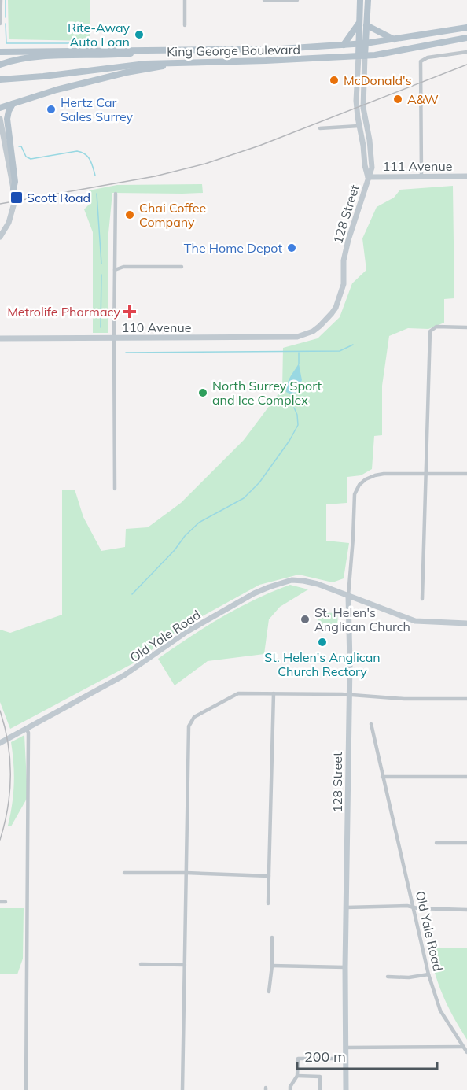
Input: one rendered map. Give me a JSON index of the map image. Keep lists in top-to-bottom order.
{
  "streets": {
    "main road": [
      "King George Boulevard",
      "111 Avenue",
      "128 Street",
      "110 Avenue",
      "Old Yale Road"
    ]
  },
  "crossings": [
    ["King George Boulevard", "128 Street"],
    ["111 Avenue", "128 Street"],
    ["128 Street", "110 Avenue"],
    ["128 Street", "Old Yale Road"]
  ],
  "places": {
    "other": [
      "Rite-Away Auto Loan",
      "McDonald's",
      "A&W",
      "Hertz Car Sales Surrey",
      "Chai Coffee Company",
      "The Home Depot",
      "North Surrey Sport and Ice Complex",
      "St. Helen's Anglican Church",
      "St. Helen's Anglican Church Rectory"
    ],
    "transit": ["Scott Road"],
    "health": ["Metrolife Pharmacy"]
  },
  "scale_bar": "200 m"
}
